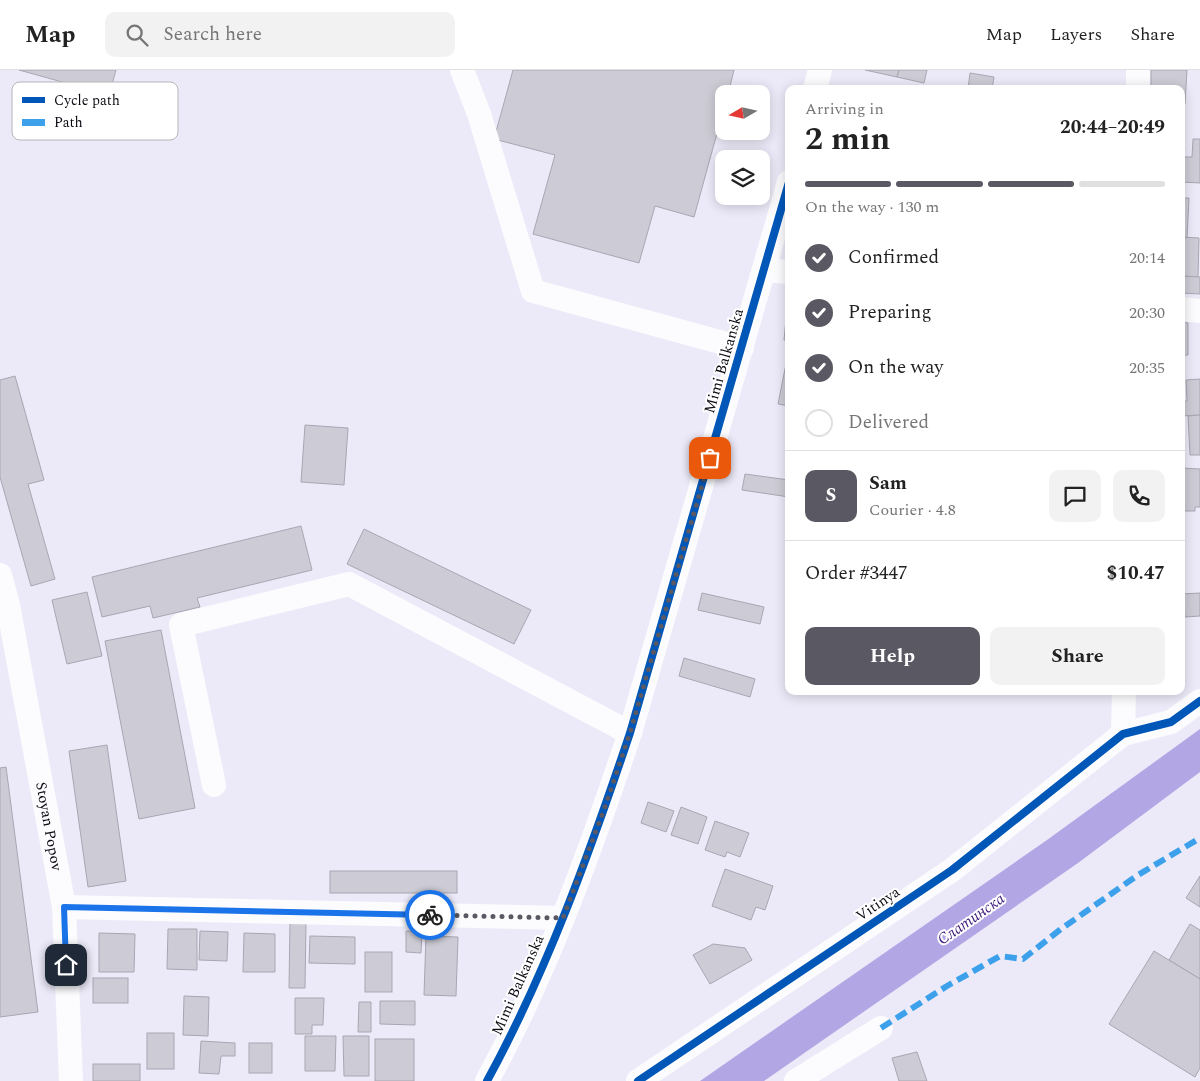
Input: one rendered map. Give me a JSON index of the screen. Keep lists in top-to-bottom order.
{
  "streets": {
    "street": ["Mimi Balkanska", "Stoyan Popov", "Vitinya"]
  },
  "water": ["Слатинска"],
  "legend": ["Cycle path", "Path"],
  "north": "left",
  "page": {
    "header": "Map",
    "search": "Search here",
    "nav": ["Map", "Layers", "Share"],
    "heading": ["2 min", "Arriving in", "20:44–20:49"],
    "panel": [
      "Sam",
      "Courier · 4.8",
      "Order #3447",
      "$10.47"
    ],
    "bar": "On the way · 130 m",
    "list": [
      ["Confirmed", "20:14"],
      ["Preparing", "20:30"],
      ["On the way", "20:35"],
      "Delivered"
    ],
    "round": "S",
    "buttons": ["Help", "Share"]
  }
}
